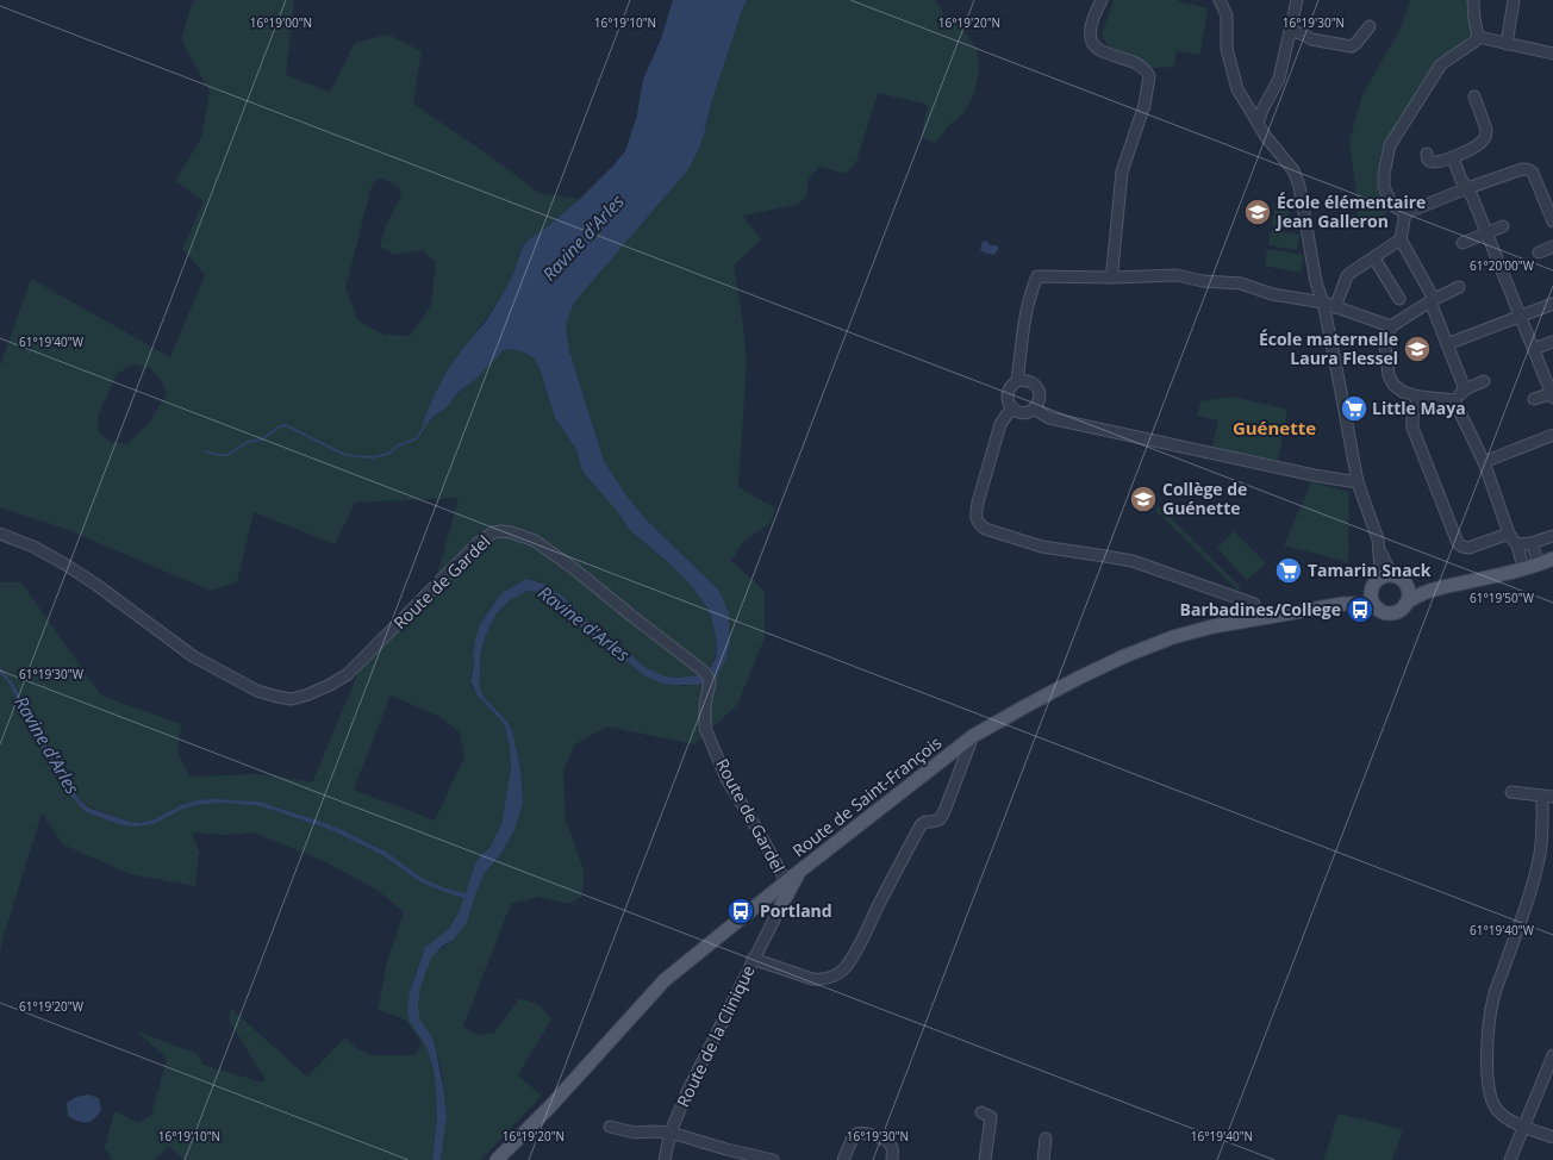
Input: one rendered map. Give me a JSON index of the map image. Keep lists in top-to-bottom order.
{
  "streets": {
    "main road": ["Route de Saint-François"],
    "street": ["Route de Gardel", "Route de la Clinique"]
  },
  "crossings": [
    ["Route de Gardel", "Route de Saint-François"],
    ["Route de Gardel", "Route de la Clinique"],
    ["Route de Saint-François", "Route de la Clinique"]
  ],
  "districts": ["Guénette"],
  "water": ["Ravine d'Arles"],
  "places": {
    "school or university": ["École élémentaire Jean Galleron", "École maternelle Laura Flessel", "Collège de Guénette"],
    "supermarket": ["Little Maya", "Tamarin Snack"],
    "bus stop": ["Barbadines/College", "Portland"]
  },
  "coordinates": [
    "16°19'00\"N",
    "16°19'10\"N",
    "16°19'20\"N",
    "16°19'30\"N",
    "61°20'00\"W",
    "61°19'40\"W",
    "61°19'50\"W",
    "61°19'30\"W",
    "61°19'20\"W",
    "16°19'40\"N"
  ]
}
